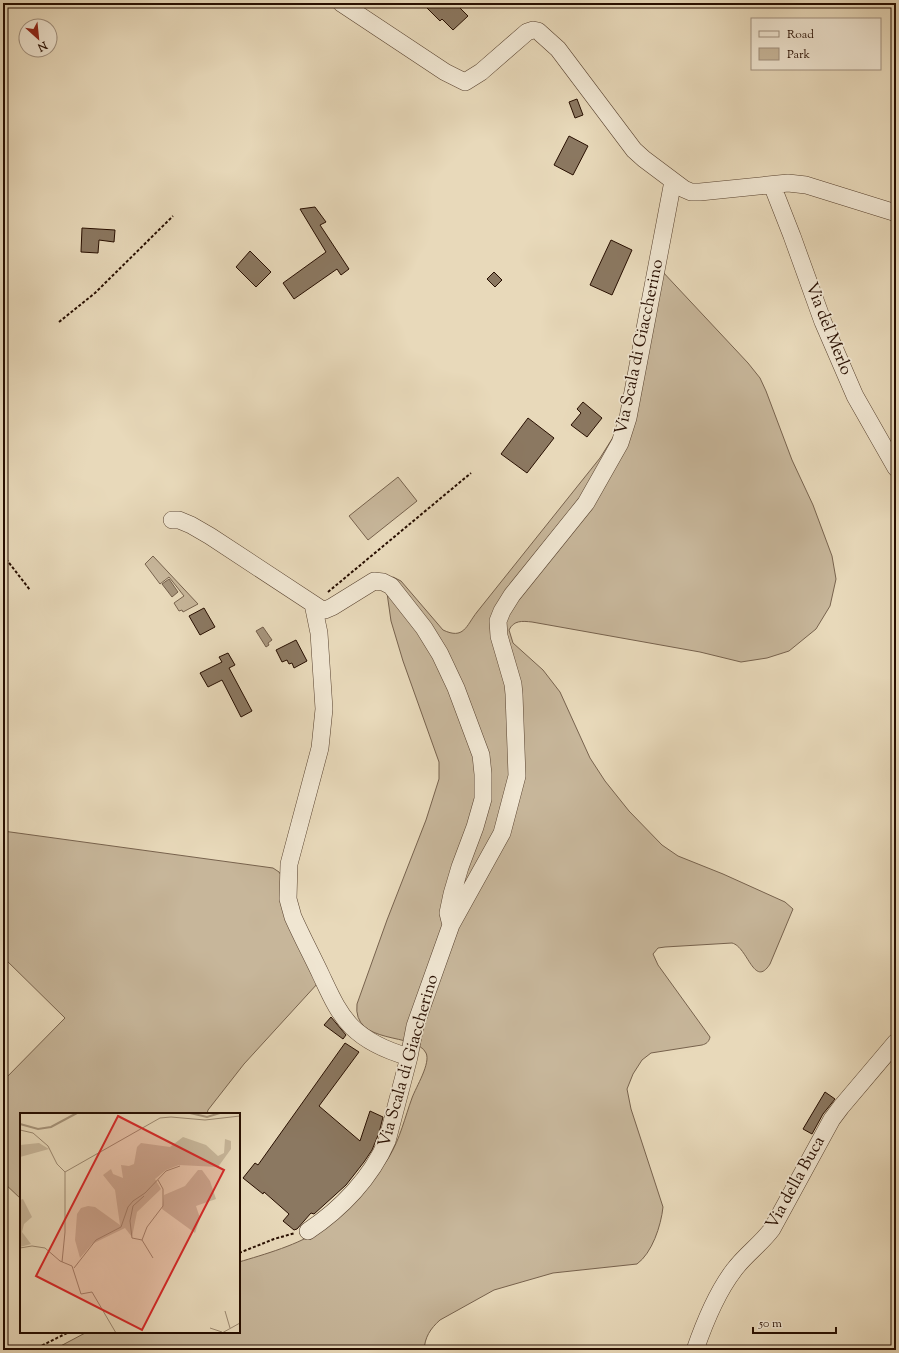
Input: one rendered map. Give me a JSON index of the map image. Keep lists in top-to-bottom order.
{
  "streets": {
    "street": ["Via del Merlo", "Via Scala di Giaccherino", "Via della Buca"]
  },
  "legend": ["Road", "Park"],
  "scale_bar": "50 m",
  "north": "bottom right"
}
